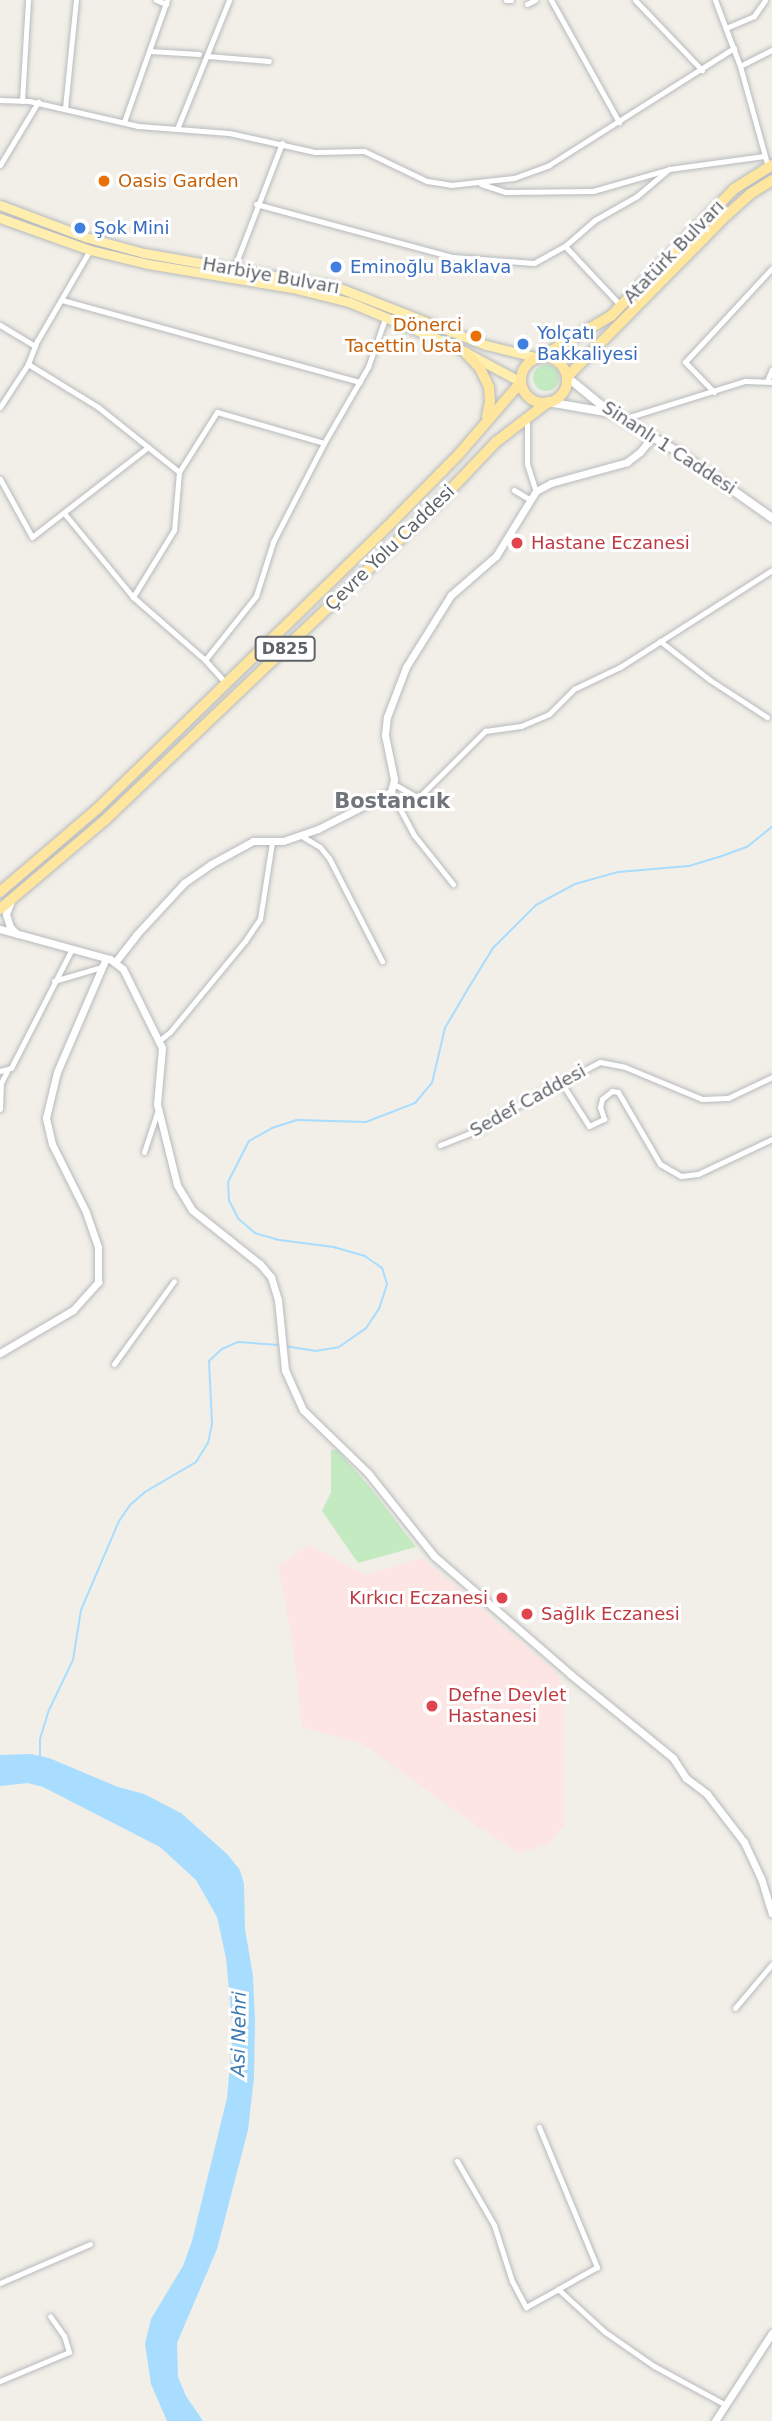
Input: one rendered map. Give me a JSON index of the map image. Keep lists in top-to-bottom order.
{
  "streets": {
    "highway": ["Atatürk Bulvarı", "Çevre Yolu Caddesi", "D825"],
    "main road": ["Harbiye Bulvarı", "Sinanlı 1 Caddesi"],
    "street": ["Sedef Caddesi"]
  },
  "crossings": [
    ["Atatürk Bulvarı", "Harbiye Bulvarı"],
    ["Atatürk Bulvarı", "Sinanlı 1 Caddesi"],
    ["Atatürk Bulvarı", "Çevre Yolu Caddesi"],
    ["Harbiye Bulvarı", "Sinanlı 1 Caddesi"],
    ["Harbiye Bulvarı", "Çevre Yolu Caddesi"],
    ["Sinanlı 1 Caddesi", "Çevre Yolu Caddesi"]
  ],
  "districts": ["Bostancık"],
  "water": ["Asi Nehri"],
  "places": [
    "Oasis Garden",
    "Şok Mini",
    "Eminoğlu Baklava",
    "Dönerci Tacettin Usta",
    "Yolçatı Bakkaliyesi",
    "Hastane Eczanesi",
    "Kırkıcı Eczanesi",
    "Sağlık Eczanesi",
    "Defne Devlet Hastanesi"
  ]
}
